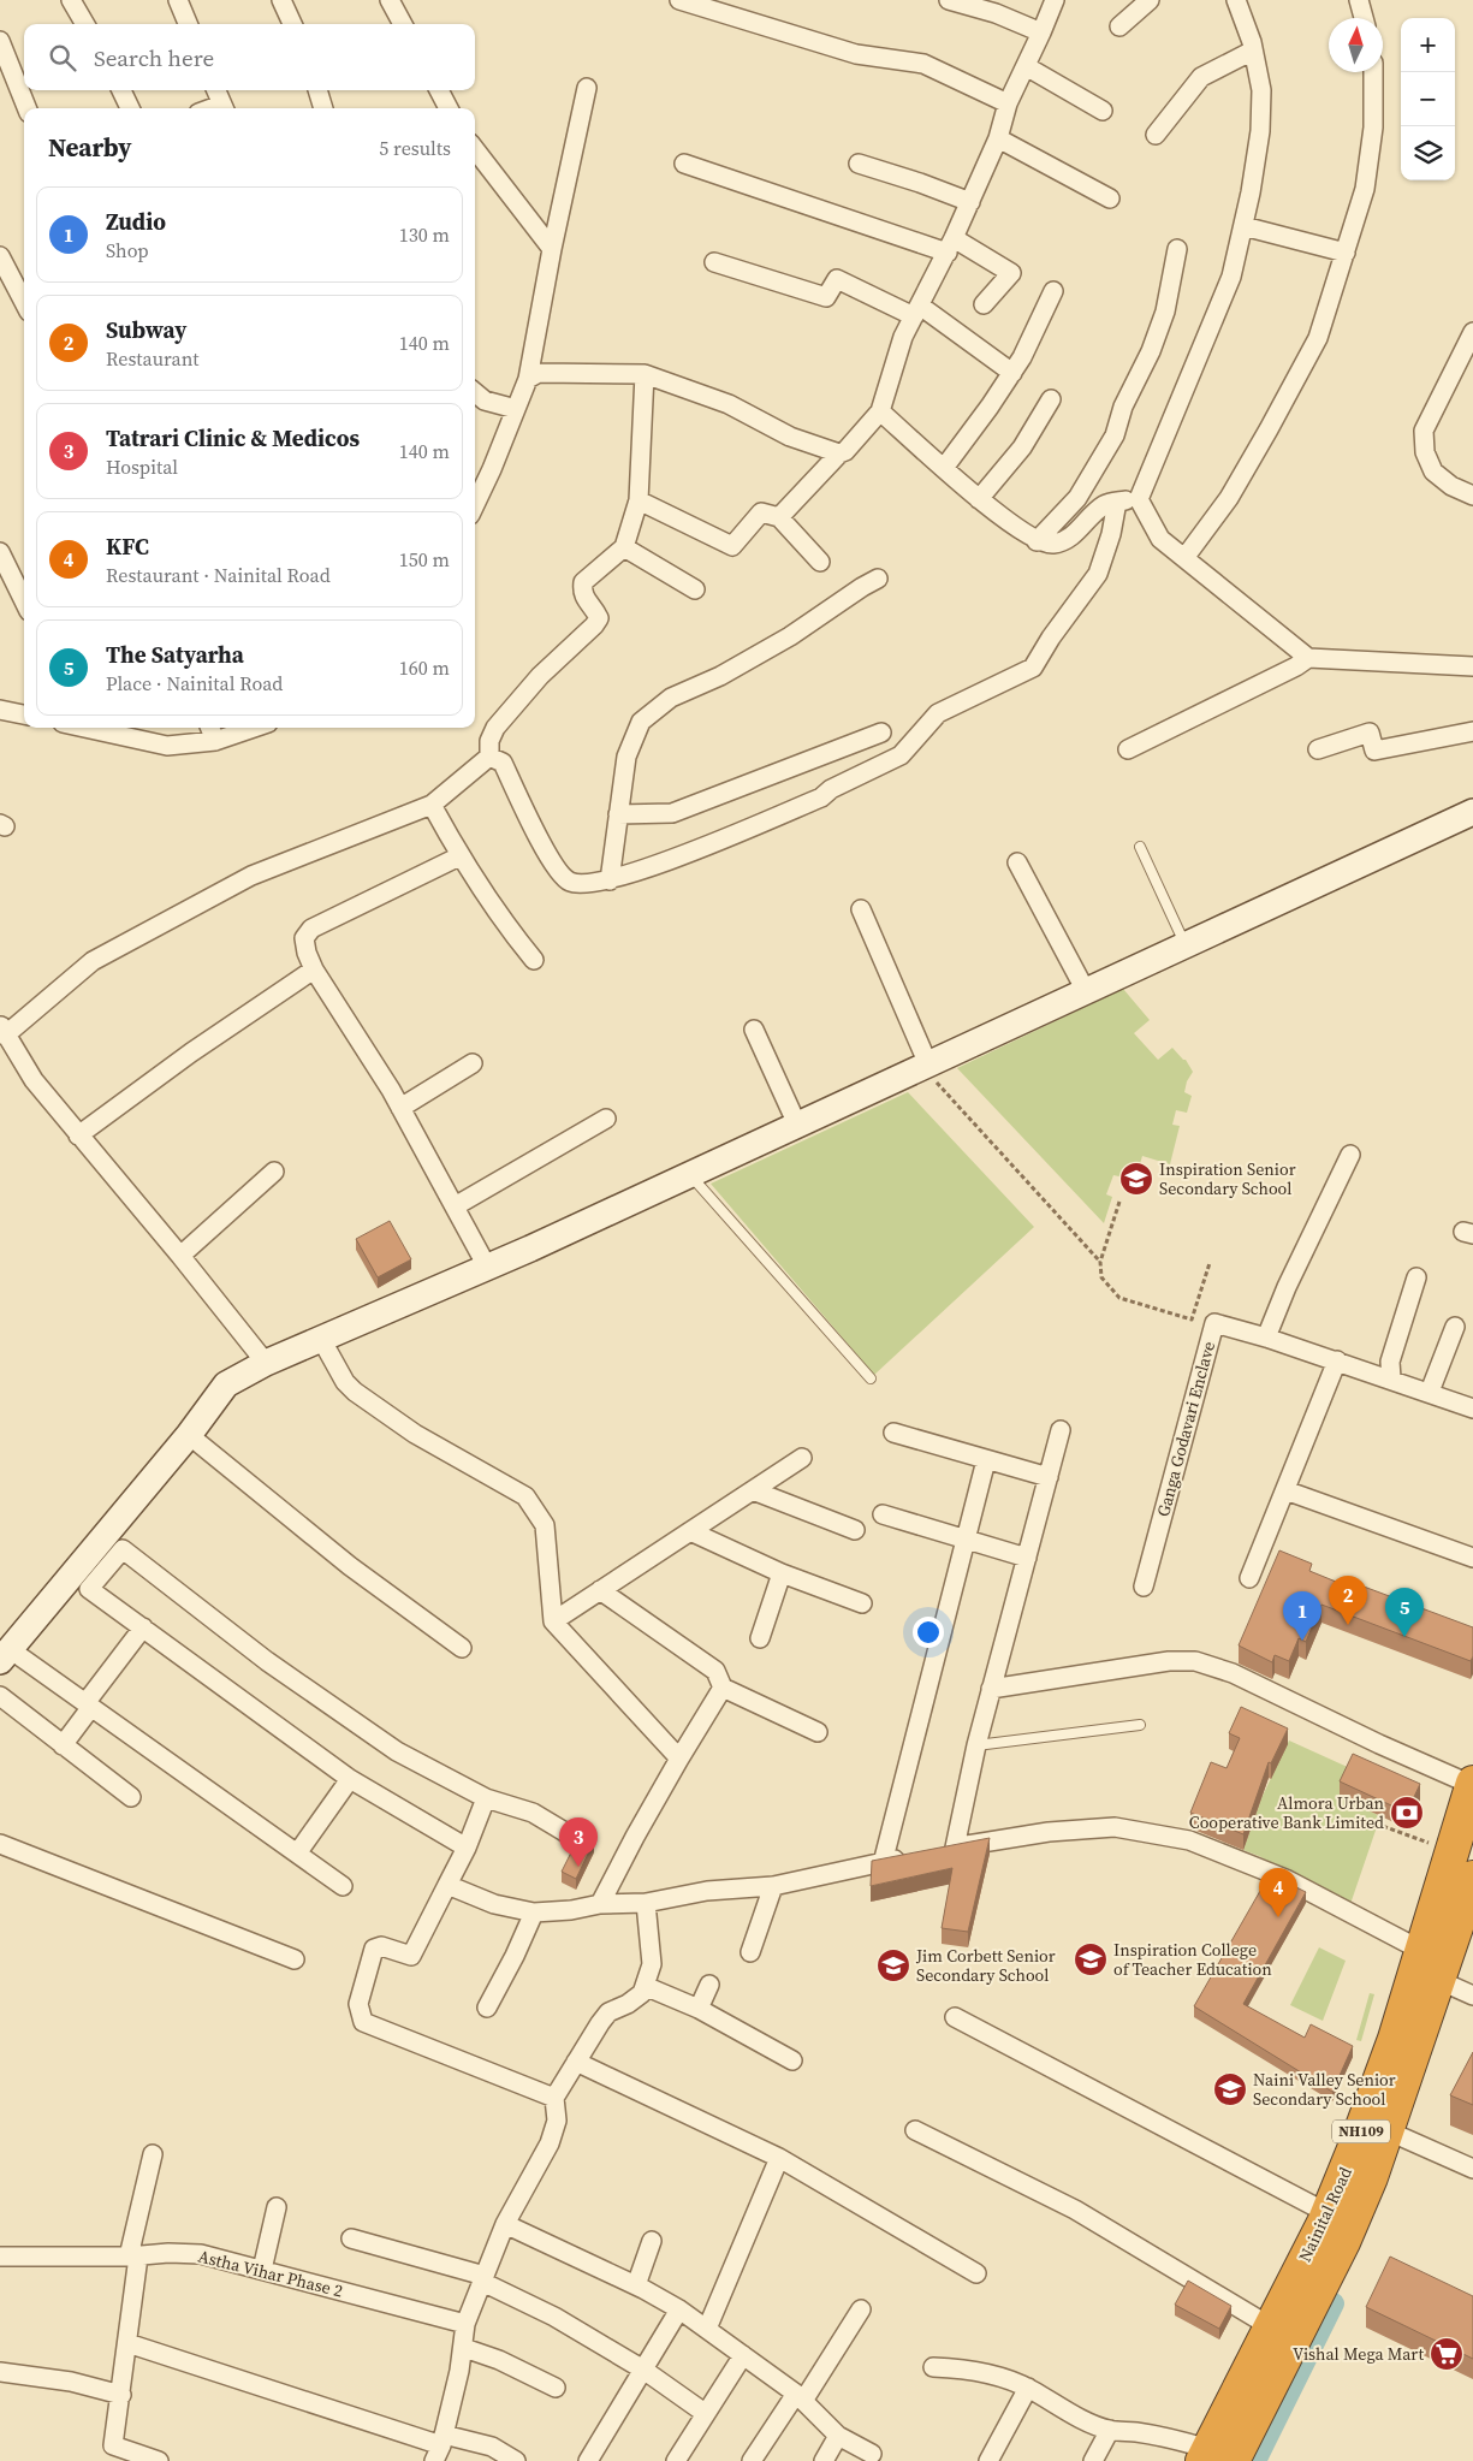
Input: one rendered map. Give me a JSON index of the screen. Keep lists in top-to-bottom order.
{
  "streets": {
    "highway": ["NH109", "Nainital Road"],
    "street": ["Ganga Godavari Enclave", "Astha Vihar Phase 2"]
  },
  "places": {
    "school or university": [
      "Inspiration Senior Secondary School",
      "Inspiration College of Teacher Education",
      "Jim Corbett Senior Secondary School",
      "Naini Valley Senior Secondary School"
    ],
    "bank": ["Almora Urban Cooperative Bank Limited"],
    "supermarket": ["Vishal Mega Mart"]
  },
  "north": "top",
  "page": {
    "map_buttons": ["+", "−"],
    "search": "Search here",
    "heading": ["Nearby", "5 results"],
    "list": [
      {
        "mark": "1",
        "name": "Zudio",
        "note": "Shop",
        "value": "130 m"
      },
      {
        "mark": "2",
        "name": "Subway",
        "note": "Restaurant",
        "value": "140 m"
      },
      {
        "mark": "3",
        "name": "Tatrari Clinic & Medicos",
        "note": "Hospital",
        "value": "140 m"
      },
      {
        "mark": "4",
        "name": "KFC",
        "note": "Restaurant · Nainital Road",
        "value": "150 m"
      },
      {
        "mark": "5",
        "name": "The Satyarha",
        "note": "Place · Nainital Road",
        "value": "160 m"
      }
    ],
    "pins": [
      "2",
      "5",
      "1",
      "3",
      "4"
    ]
  }
}
